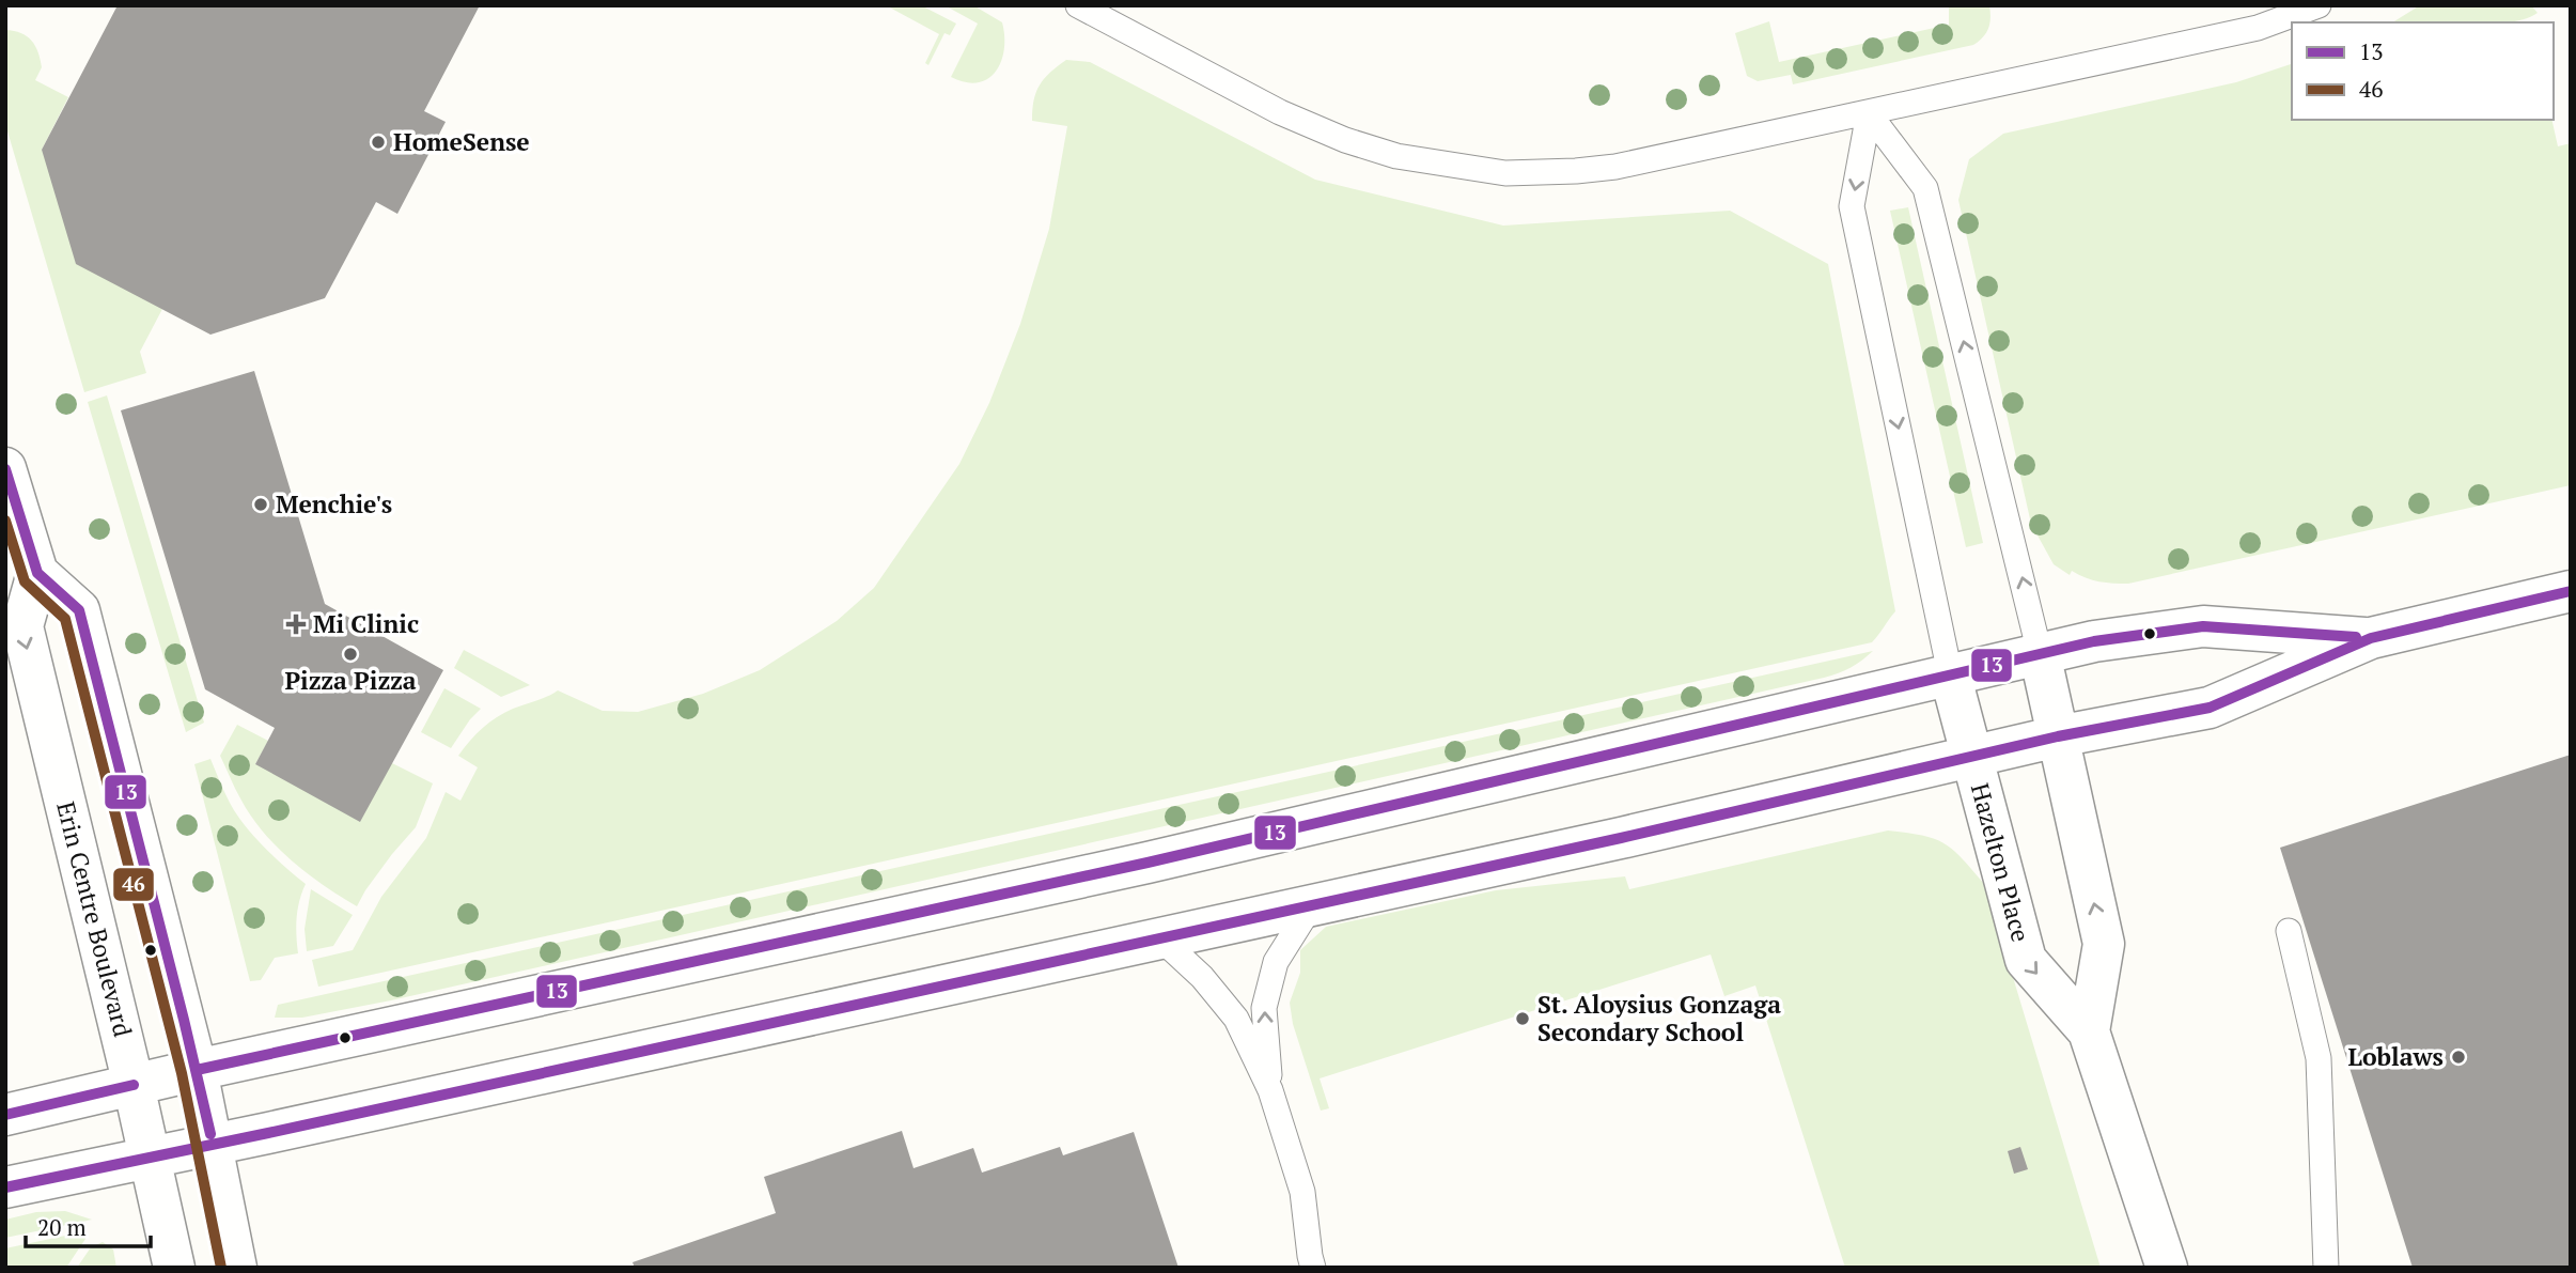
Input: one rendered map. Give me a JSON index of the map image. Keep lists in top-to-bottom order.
{
  "streets": {
    "street": ["Hazelton Place", "Erin Centre Boulevard"]
  },
  "places": {
    "other": [
      "HomeSense",
      "Menchie's",
      "Pizza Pizza",
      "St. Aloysius Gonzaga Secondary School",
      "Loblaws"
    ],
    "health": ["Mi Clinic"]
  },
  "lines": ["transit line 13", "transit line 46"],
  "legend": ["13", "46"],
  "scale_bar": "20 m"
}
